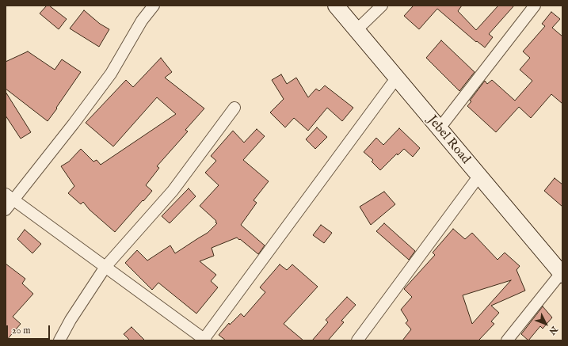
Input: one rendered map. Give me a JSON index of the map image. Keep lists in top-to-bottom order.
{
  "streets": {
    "main road": ["Jebel Road"]
  },
  "scale_bar": "20 m",
  "north": "bottom right"
}
